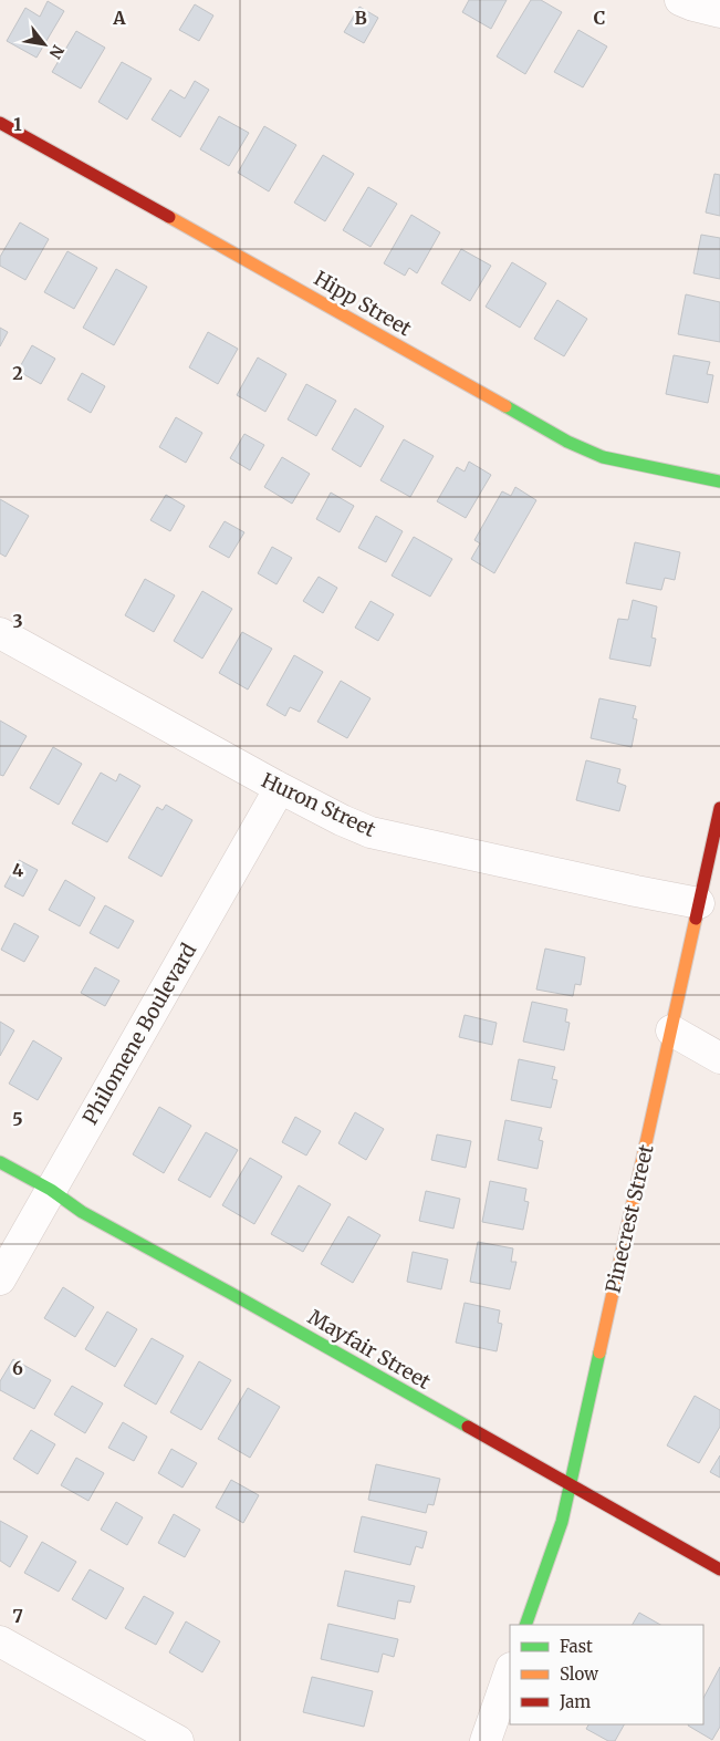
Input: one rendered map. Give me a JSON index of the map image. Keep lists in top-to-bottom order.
{
  "streets": {
    "street": [
      "Hipp Street",
      "Huron Street",
      "Philomene Boulevard",
      "Pinecrest Street",
      "Mayfair Street"
    ]
  },
  "crossings": [
    ["Huron Street", "Philomene Boulevard"],
    ["Huron Street", "Pinecrest Street"],
    ["Philomene Boulevard", "Mayfair Street"],
    ["Pinecrest Street", "Mayfair Street"]
  ],
  "legend": ["Fast", "Slow", "Jam"],
  "north": "bottom right",
  "grid": {
    "columns": ["A", "B", "C"],
    "rows": [
      "1",
      "2",
      "3",
      "4",
      "5",
      "6",
      "7"
    ]
  }
}
